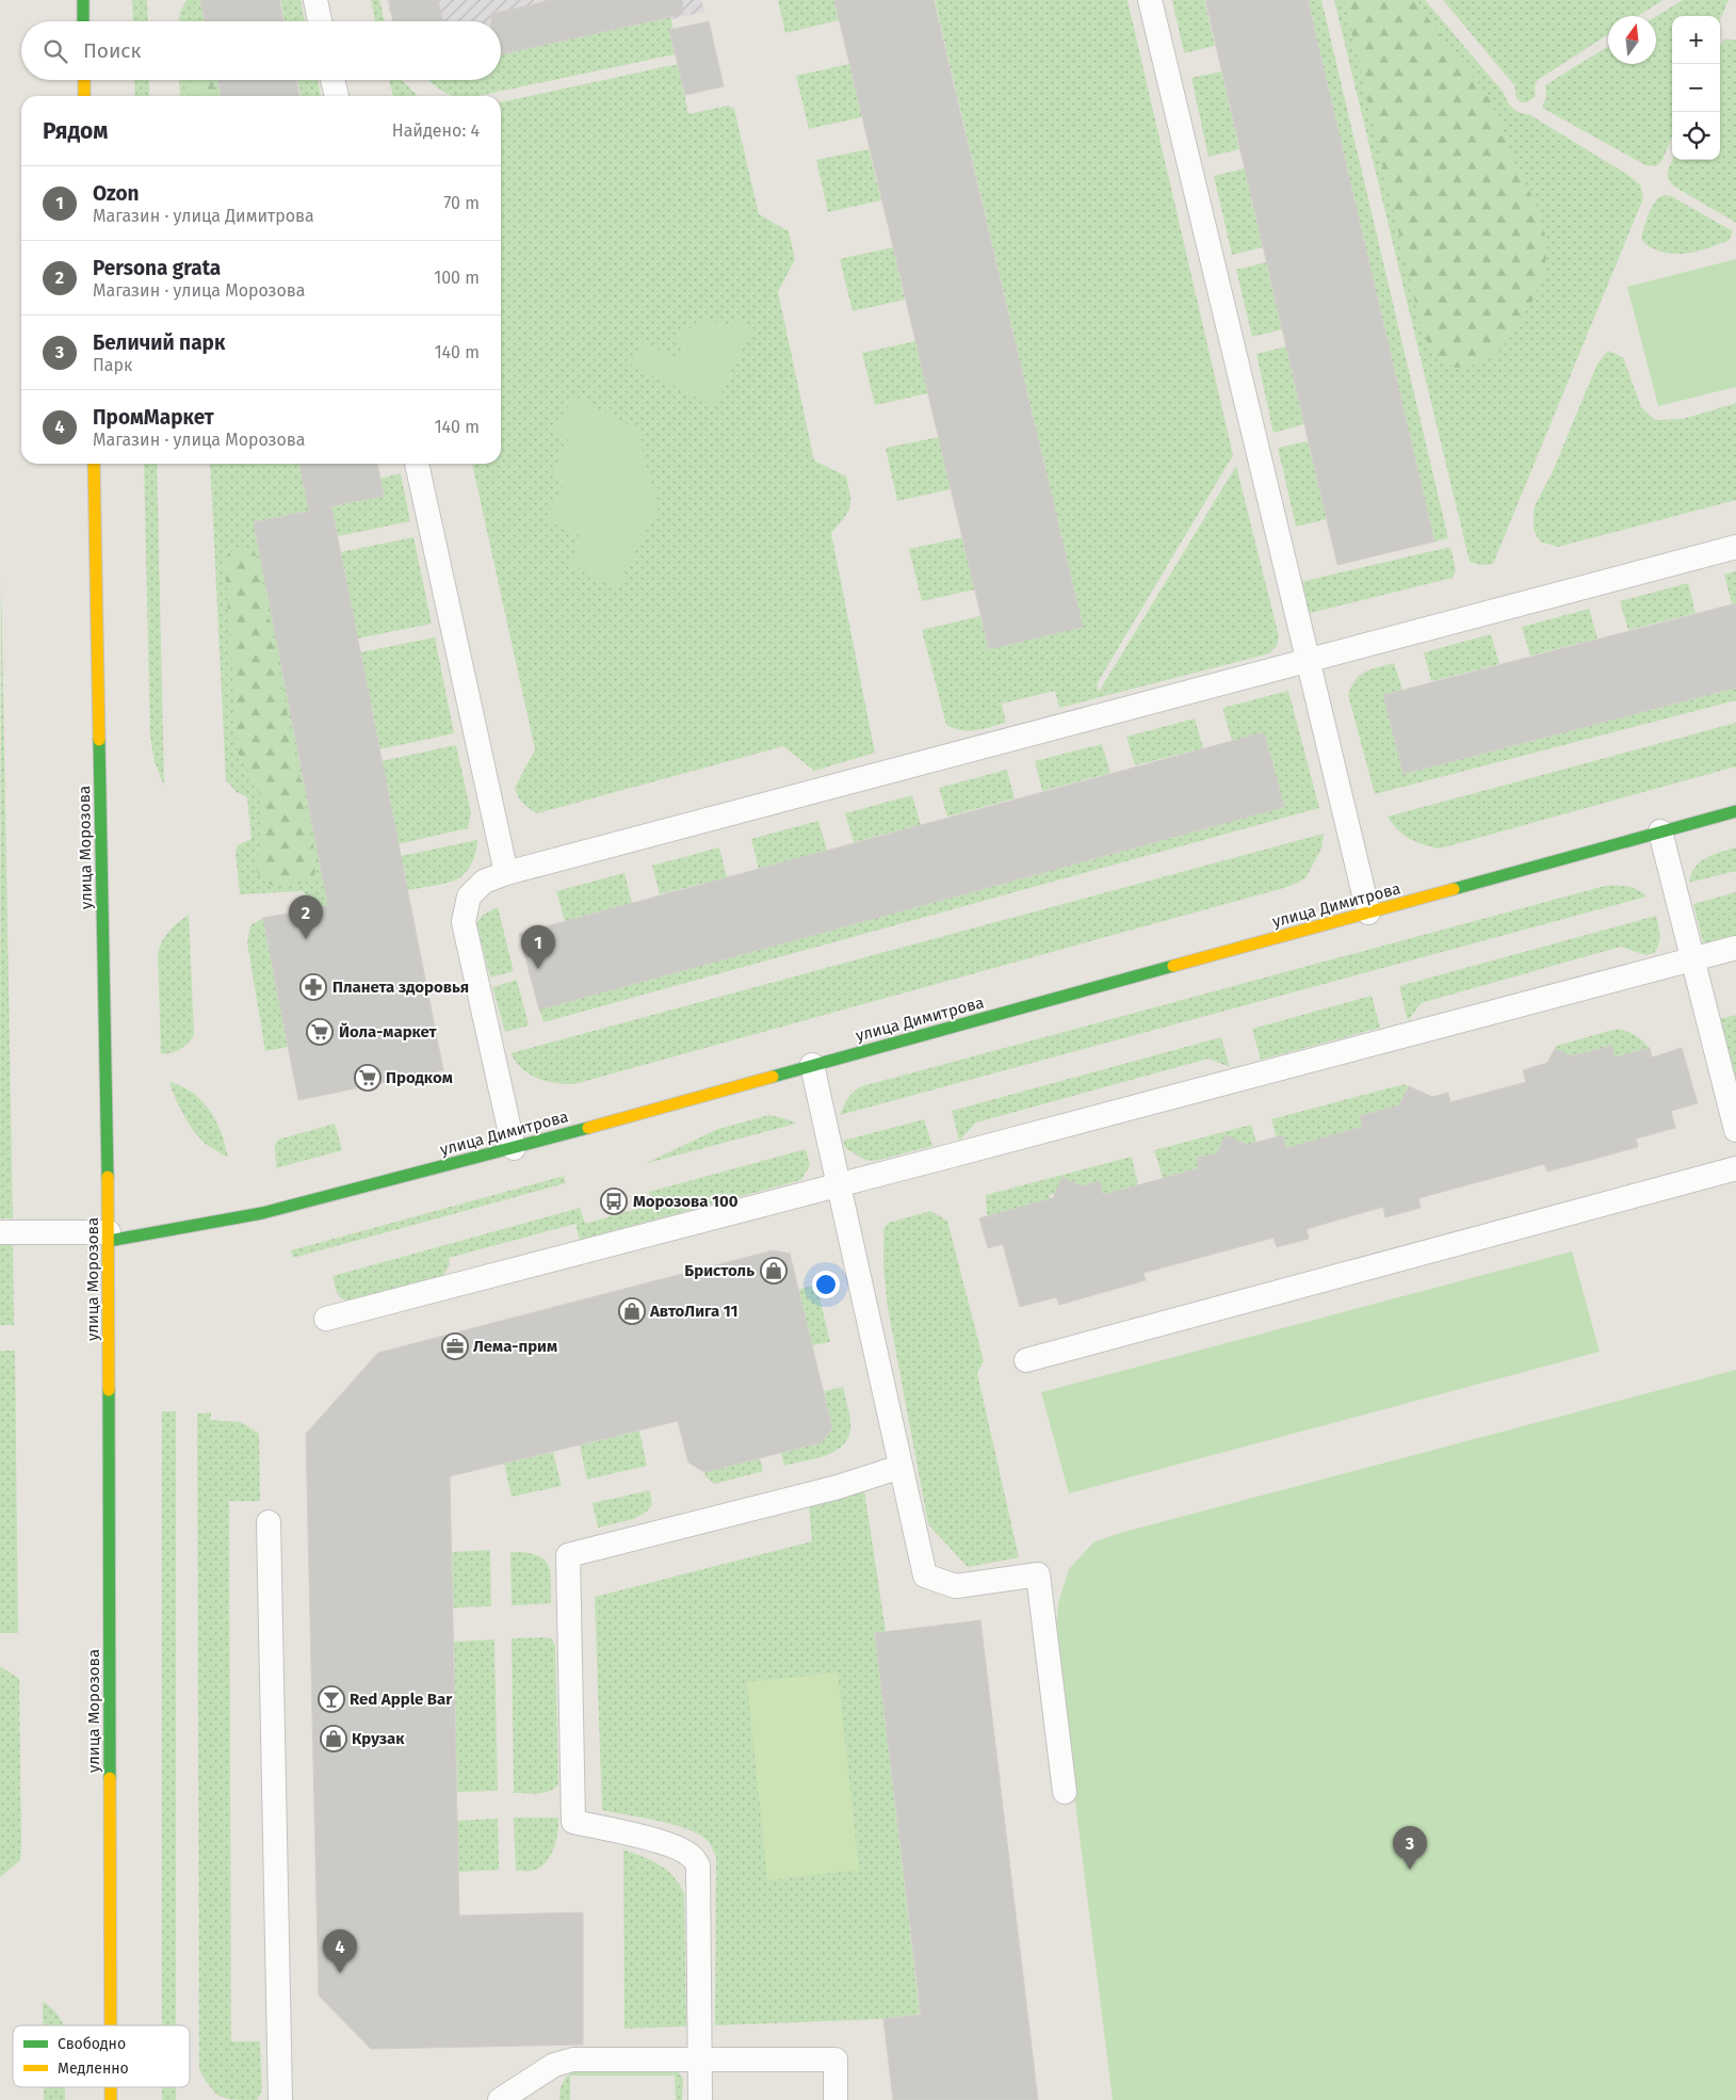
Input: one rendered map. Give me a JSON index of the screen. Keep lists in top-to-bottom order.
{
  "streets": {
    "street": ["улица Морозова", "улица Димитрова"]
  },
  "crossings": [
    ["улица Морозова", "улица Димитрова"]
  ],
  "places": {
    "pharmacy": ["Планета здоровья"],
    "supermarket": ["Йола-маркет", "Продком"],
    "bus stop": ["Морозова 100"],
    "shop": ["Бристоль", "АвтоЛига 11", "Крузак"],
    "office": ["Лема-прим"],
    "bar": ["Red Apple Bar"]
  },
  "legend": ["Свободно", "Медленно"],
  "north": "top",
  "page": {
    "map_buttons": ["+", "−"],
    "search": "Поиск",
    "heading": ["Рядом", "Найдено: 4"],
    "list": [
      {
        "mark": "1",
        "name": "Ozon",
        "note": "Магазин · улица Димитрова",
        "value": "70 m"
      },
      {
        "mark": "2",
        "name": "Persona grata",
        "note": "Магазин · улица Морозова",
        "value": "100 m"
      },
      {
        "mark": "3",
        "name": "Беличий парк",
        "note": "Парк",
        "value": "140 m"
      },
      {
        "mark": "4",
        "name": "ПромМаркет",
        "note": "Магазин · улица Морозова",
        "value": "140 m"
      }
    ],
    "pins": [
      "2",
      "1",
      "3",
      "4"
    ]
  }
}
